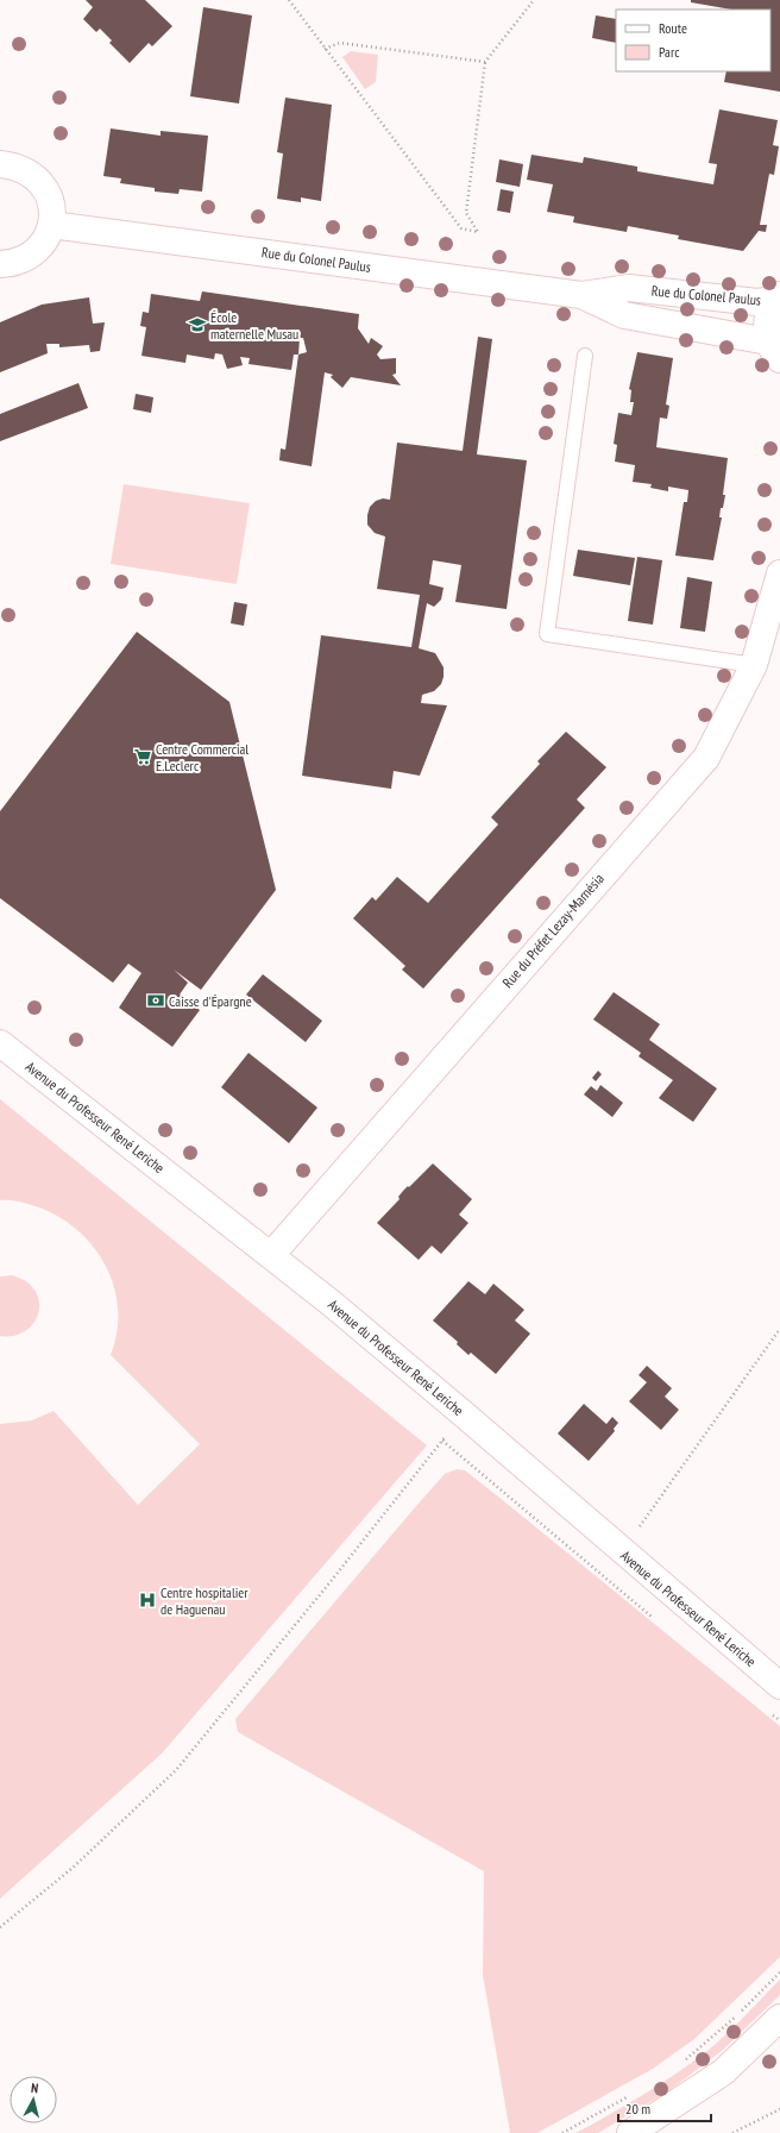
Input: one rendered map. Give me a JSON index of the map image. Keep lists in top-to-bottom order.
{
  "streets": {
    "street": ["Rue du Colonel Paulus", "Rue du Préfet Lezay-Marnésia", "Avenue du Professeur René Leriche"]
  },
  "crossings": [
    ["Rue du Préfet Lezay-Marnésia", "Avenue du Professeur René Leriche"]
  ],
  "places": {
    "school or university": ["École maternelle Musau"],
    "supermarket": ["Centre Commercial E.Leclerc"],
    "bank": ["Caisse d'Épargne"],
    "hospital": ["Centre hospitalier de Haguenau"]
  },
  "legend": ["Route", "Parc"],
  "scale_bar": "20 m",
  "north": "top"
}
